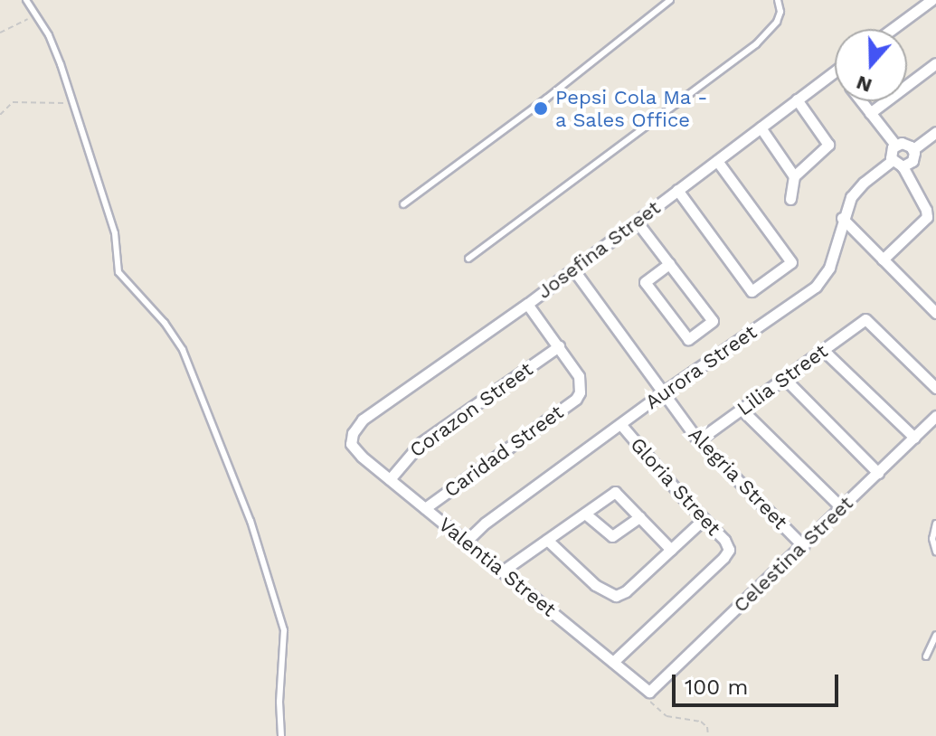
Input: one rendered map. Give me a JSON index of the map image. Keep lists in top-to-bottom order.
{
  "streets": {
    "street": [
      "Josefina Street",
      "Aurora Street",
      "Lilia Street",
      "Corazon Street",
      "Caridad Street",
      "Alegria Street",
      "Gloria Street",
      "Celestina Street",
      "Valentia Street"
    ]
  },
  "crossings": [
    ["Josefina Street", "Alegria Street"],
    ["Josefina Street", "Valentia Street"],
    ["Aurora Street", "Alegria Street"],
    ["Aurora Street", "Gloria Street"],
    ["Aurora Street", "Valentia Street"],
    ["Lilia Street", "Alegria Street"],
    ["Corazon Street", "Caridad Street"],
    ["Corazon Street", "Valentia Street"],
    ["Caridad Street", "Valentia Street"],
    ["Alegria Street", "Celestina Street"],
    ["Gloria Street", "Valentia Street"],
    ["Celestina Street", "Valentia Street"]
  ],
  "places": ["Pepsi Cola Ma - a Sales Office"],
  "scale_bar": "100 m",
  "north": "bottom"
}
